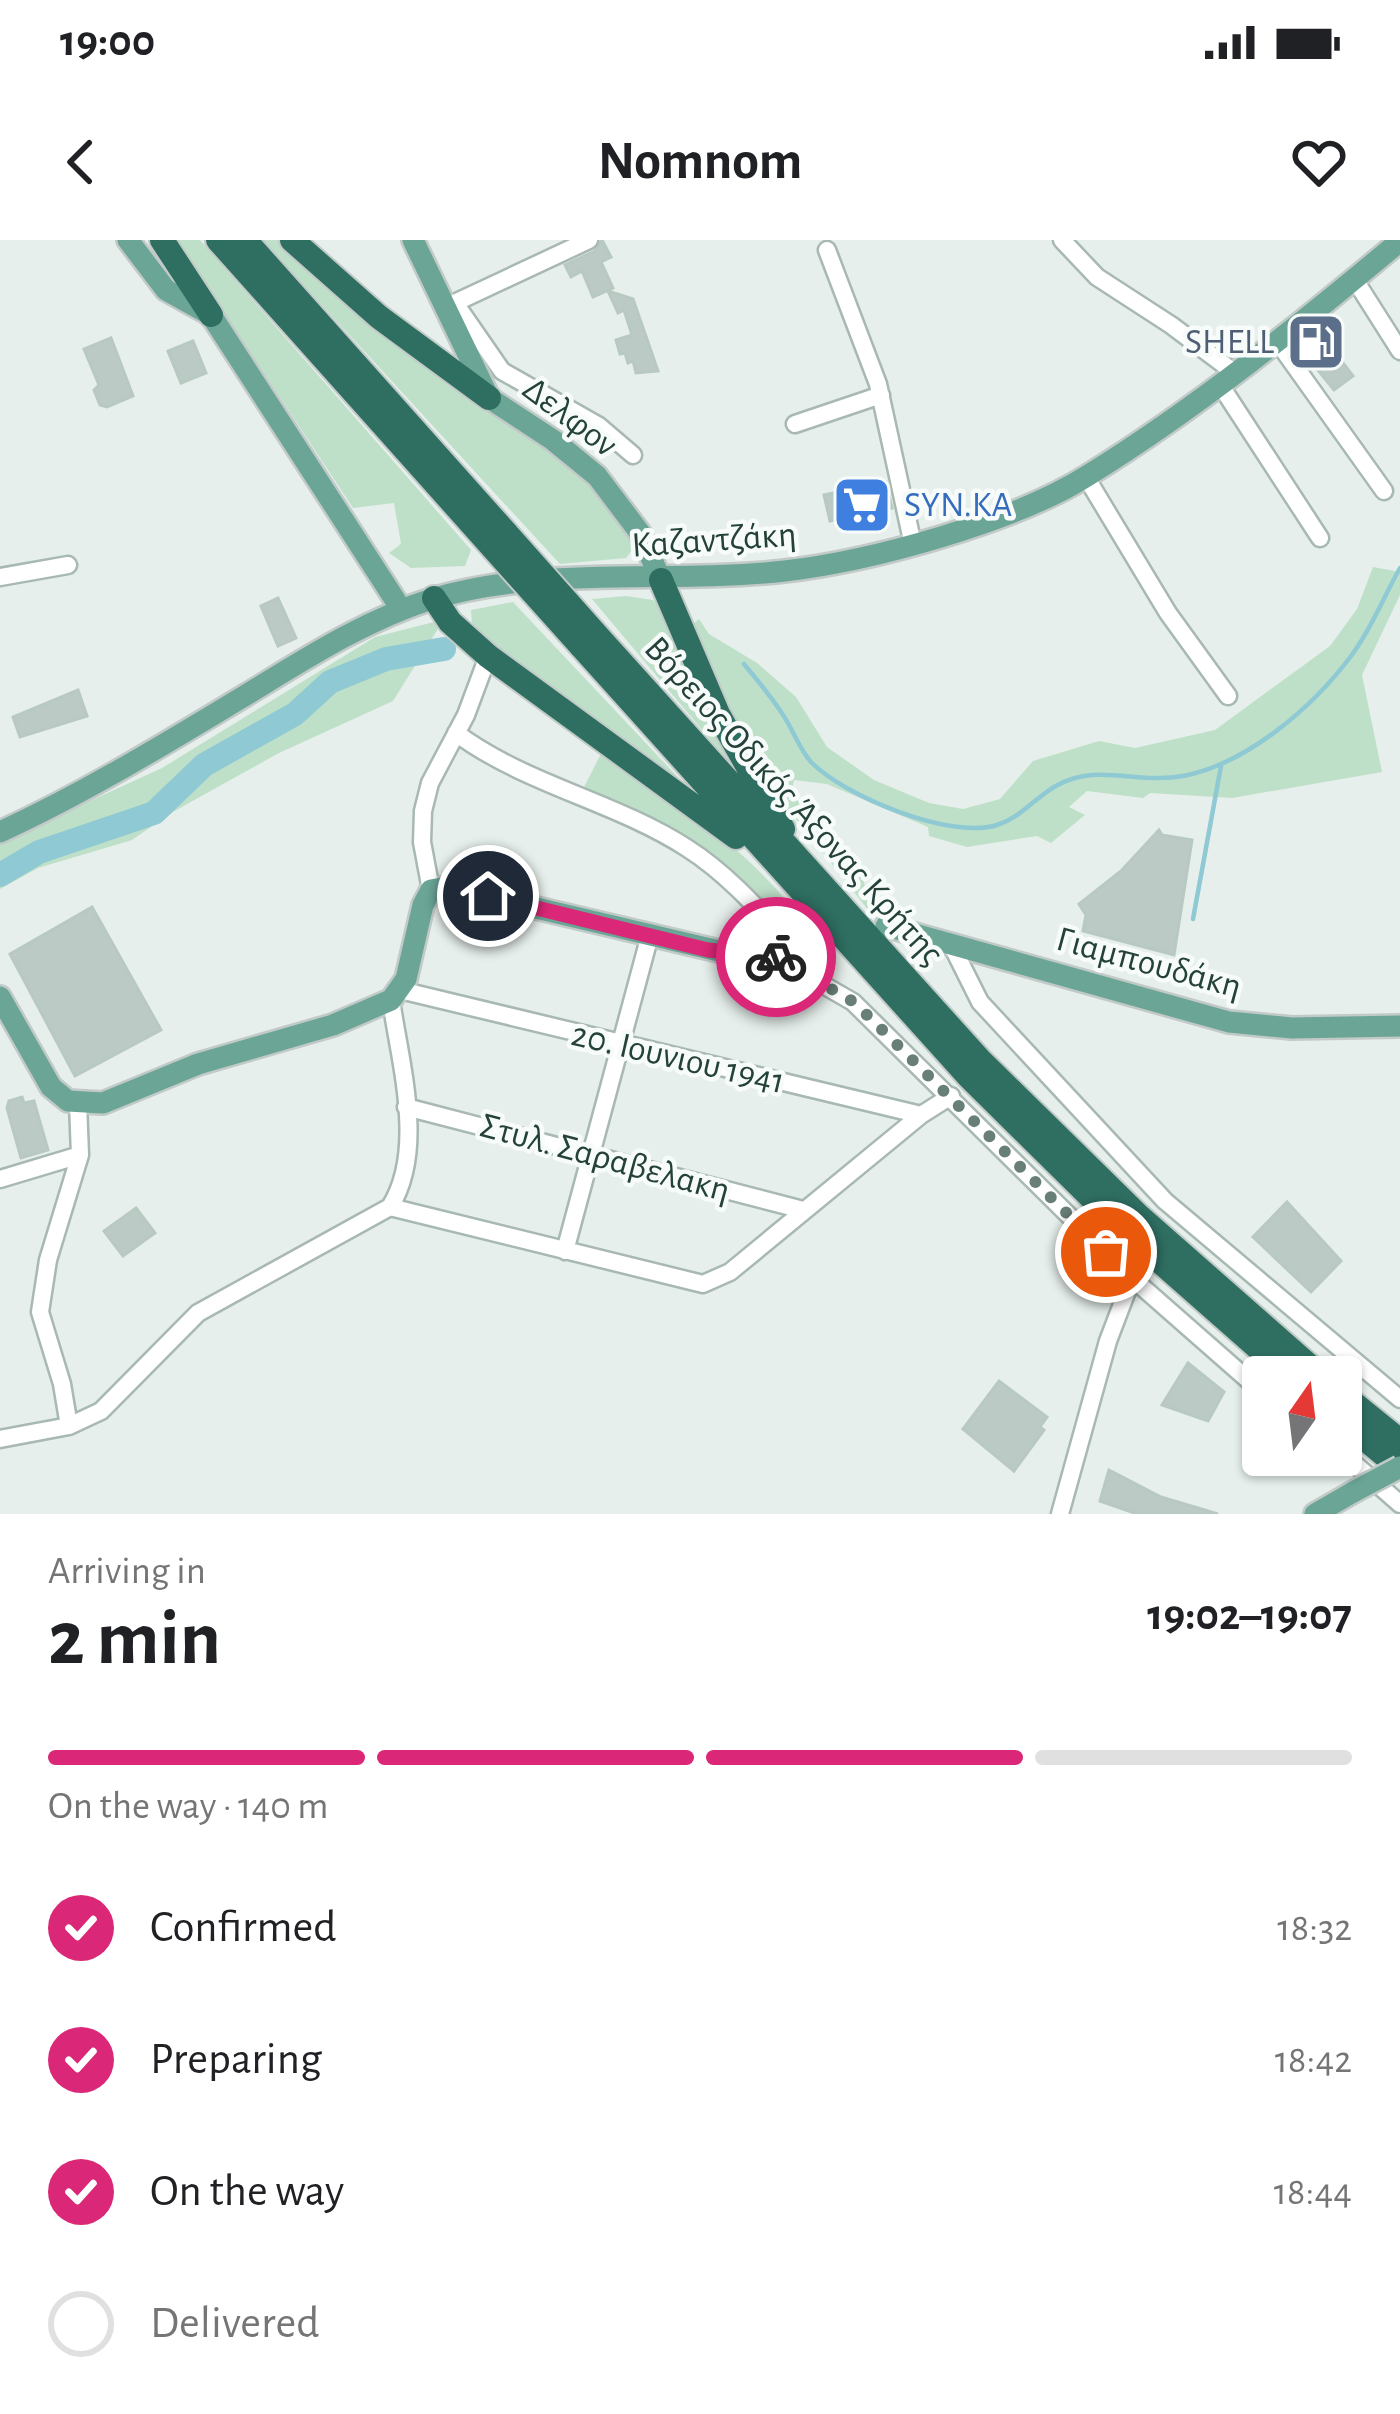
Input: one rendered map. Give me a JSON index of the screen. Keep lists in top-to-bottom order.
{
  "streets": {
    "highway": ["Βόρειος Οδικός Άξονας Κρήτης"],
    "main road": ["Δελφον", "Καζαντζάκη", "Γιαμπουδάκη"],
    "street": ["20. Ιουνιου 1941", "Στυλ. Σαραβελακη"]
  },
  "crossings": [
    ["Δελφον", "Καζαντζάκη"]
  ],
  "places": {
    "fuel station": ["SHELL"],
    "supermarket": ["SYN.KA"]
  },
  "north": "top",
  "page": {
    "status": "19:00",
    "header": "Nomnom",
    "heading": ["2 min", "Arriving in", "19:02–19:07"],
    "bar": "On the way · 140 m",
    "list": [
      ["Confirmed", "18:32"],
      ["Preparing", "18:42"],
      ["On the way", "18:44"],
      "Delivered"
    ]
  }
}
